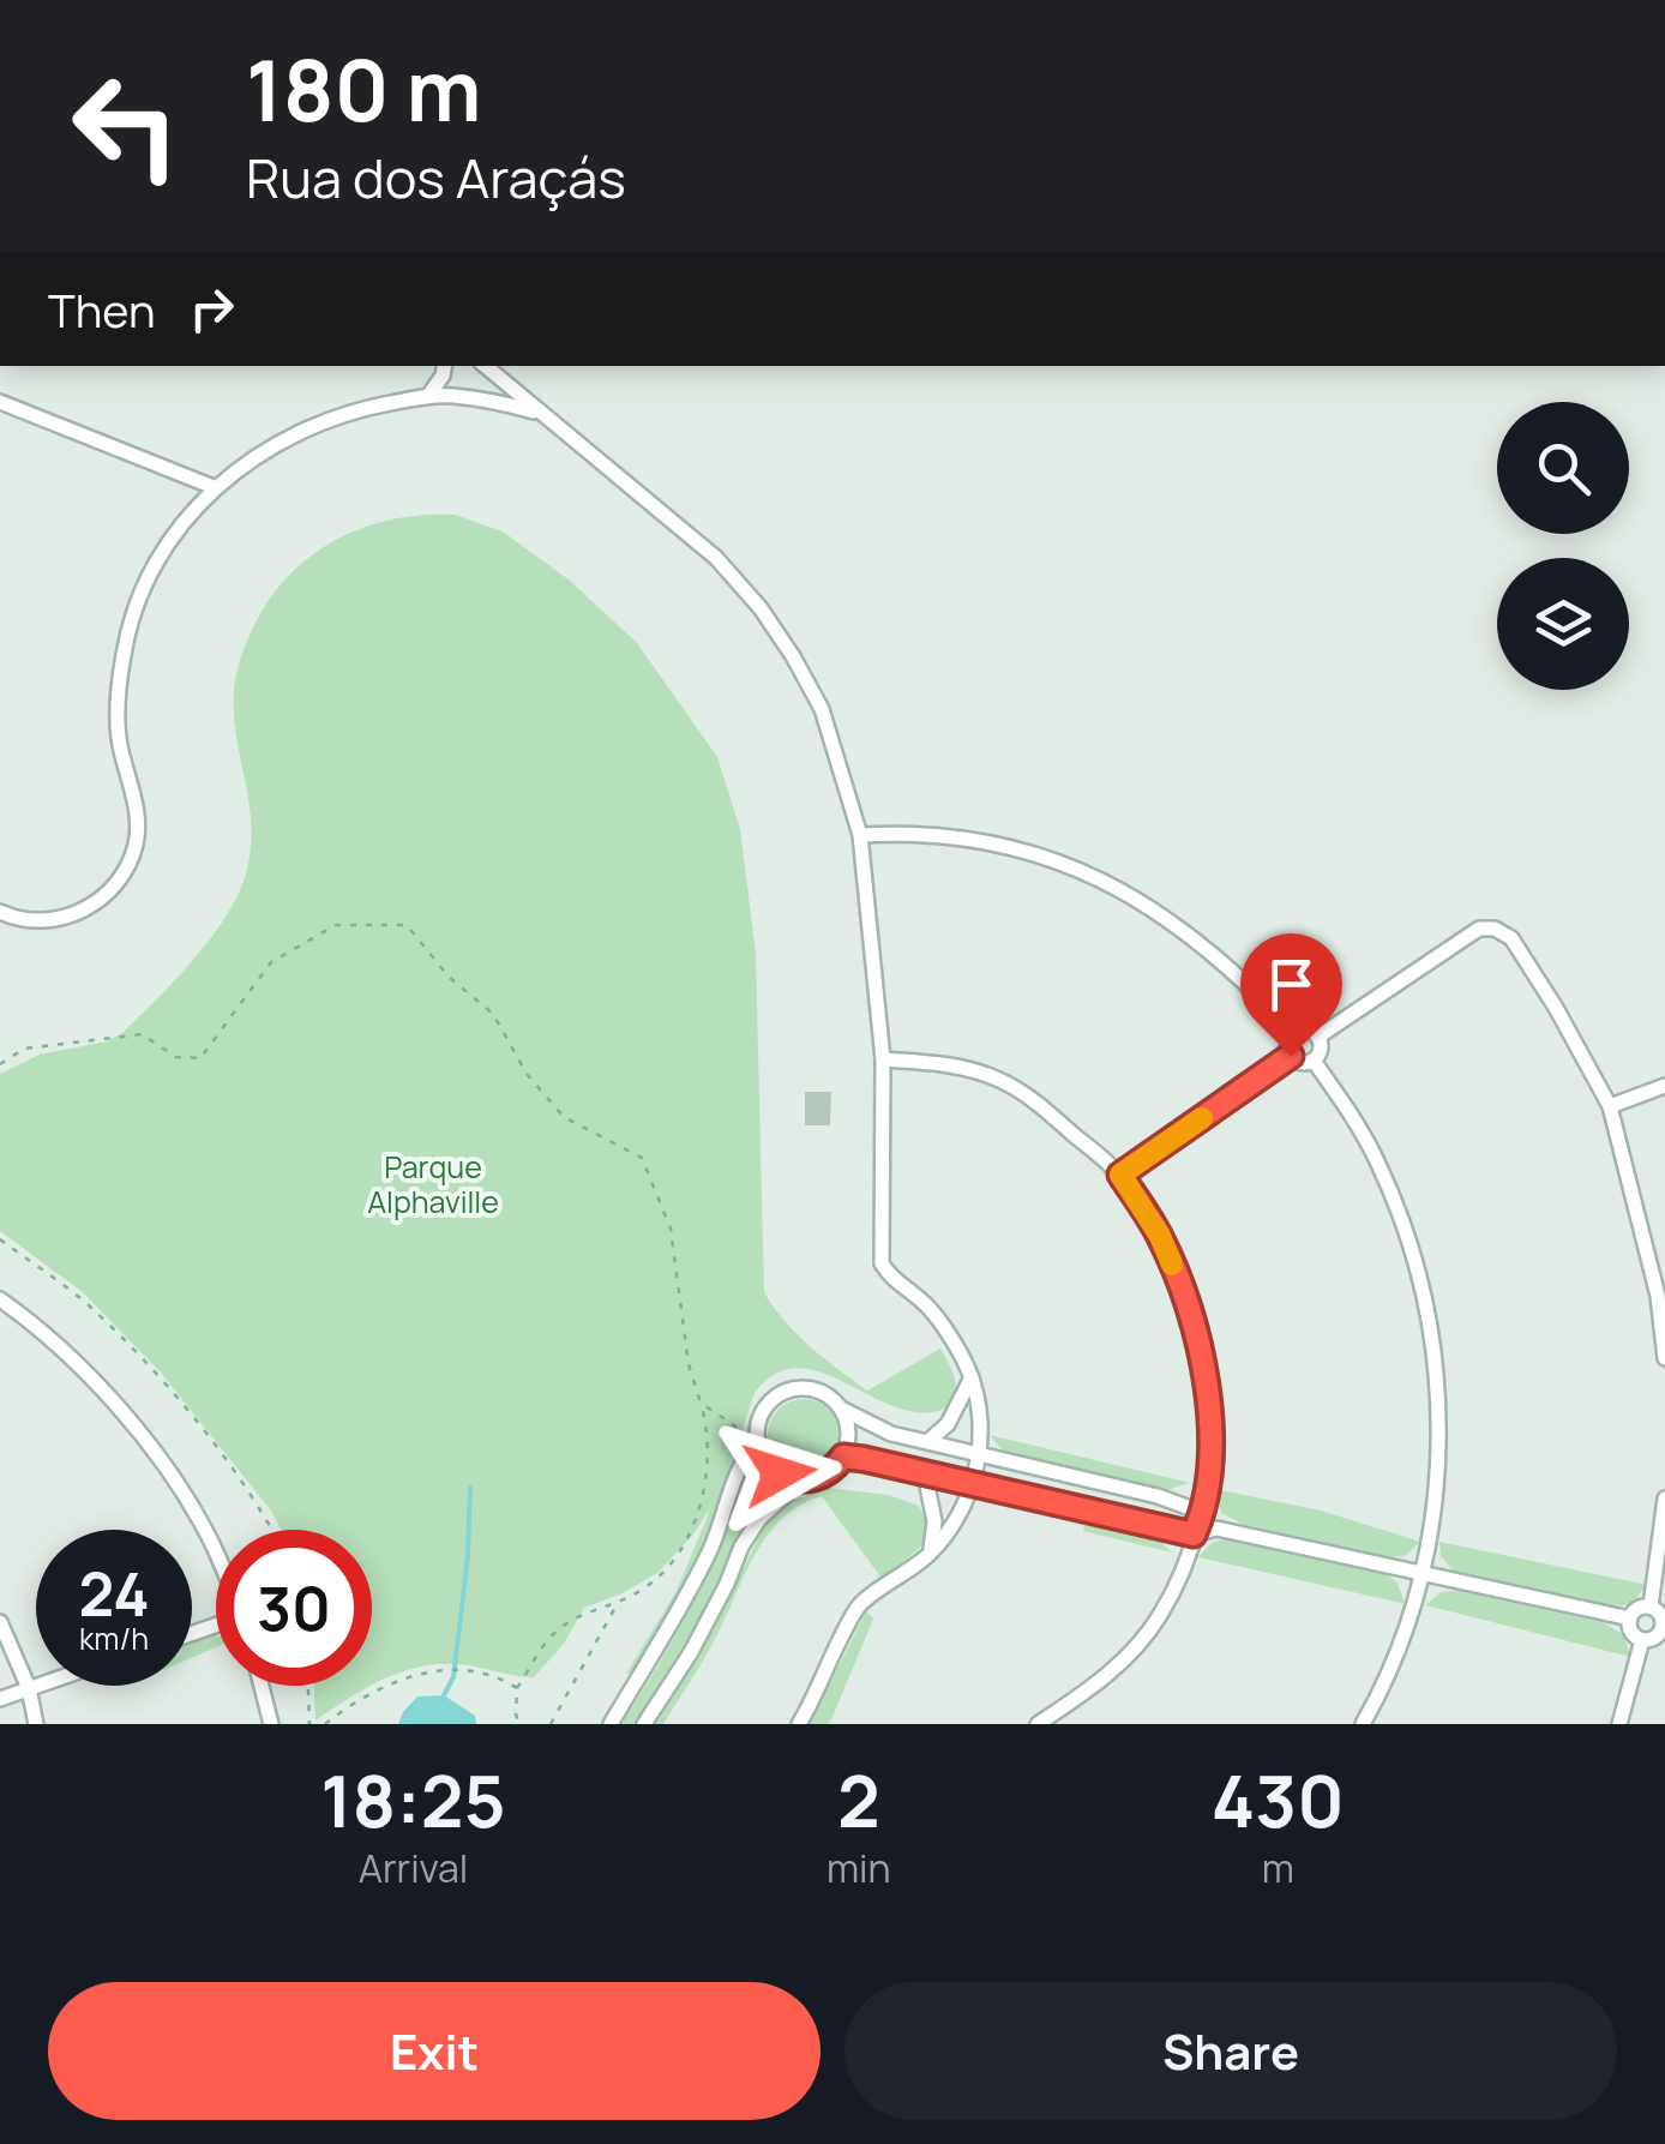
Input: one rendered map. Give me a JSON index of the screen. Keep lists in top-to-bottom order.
{
  "parks": ["Parque Alphaville"],
  "page": {
    "turn": ["180 m", "Rua dos Araçás"],
    "then": "Then",
    "speed": "24 km/h",
    "limit": "30",
    "eta": [
      "18:25",
      "Arrival",
      "2",
      "min",
      "430",
      "m"
    ],
    "buttons": ["Exit", "Share"]
  }
}
